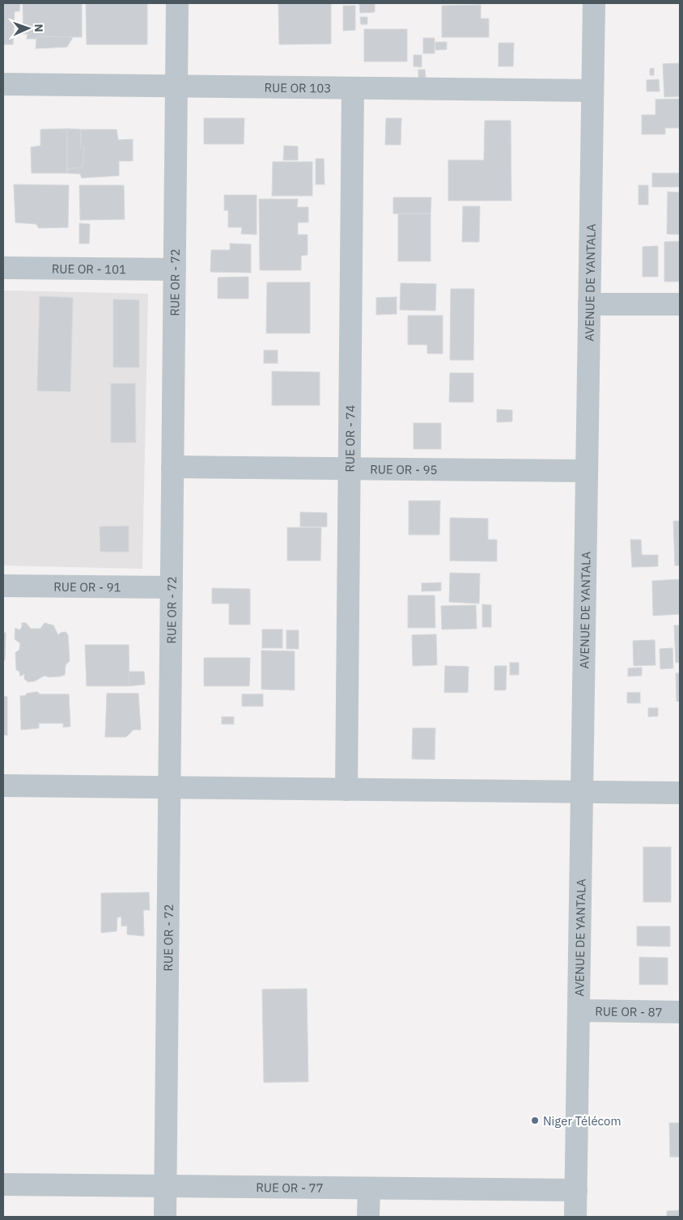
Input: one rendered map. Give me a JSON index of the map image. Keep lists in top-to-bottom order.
{
  "streets": {
    "street": [
      "RUE OR 103",
      "RUE OR - 101",
      "RUE OR - 72",
      "AVENUE DE YANTALA",
      "RUE OR - 74",
      "RUE OR - 95",
      "RUE OR - 91",
      "RUE OR - 87",
      "RUE OR - 77"
    ]
  },
  "crossings": [
    ["RUE OR 103", "RUE OR - 72"],
    ["RUE OR 103", "AVENUE DE YANTALA"],
    ["RUE OR 103", "RUE OR - 74"],
    ["RUE OR - 101", "RUE OR - 72"],
    ["RUE OR - 72", "RUE OR - 95"],
    ["RUE OR - 72", "RUE OR - 91"],
    ["RUE OR - 72", "RUE OR - 77"],
    ["AVENUE DE YANTALA", "RUE OR - 95"],
    ["AVENUE DE YANTALA", "RUE OR - 87"],
    ["AVENUE DE YANTALA", "RUE OR - 77"],
    ["RUE OR - 74", "RUE OR - 95"]
  ],
  "places": ["Niger Télécom"],
  "north": "right"
}
